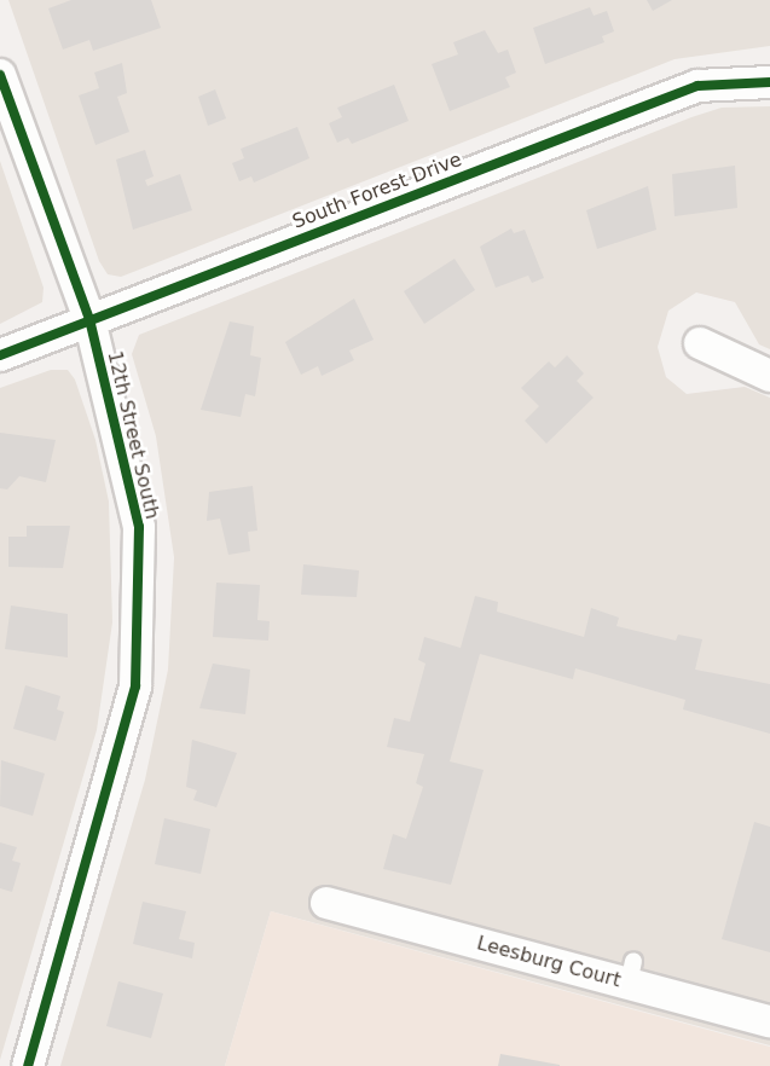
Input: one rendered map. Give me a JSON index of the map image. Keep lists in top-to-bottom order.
{
  "streets": {
    "street": ["South Forest Drive", "12th Street South", "Leesburg Court"]
  },
  "crossings": [
    ["South Forest Drive", "12th Street South"]
  ]
}
